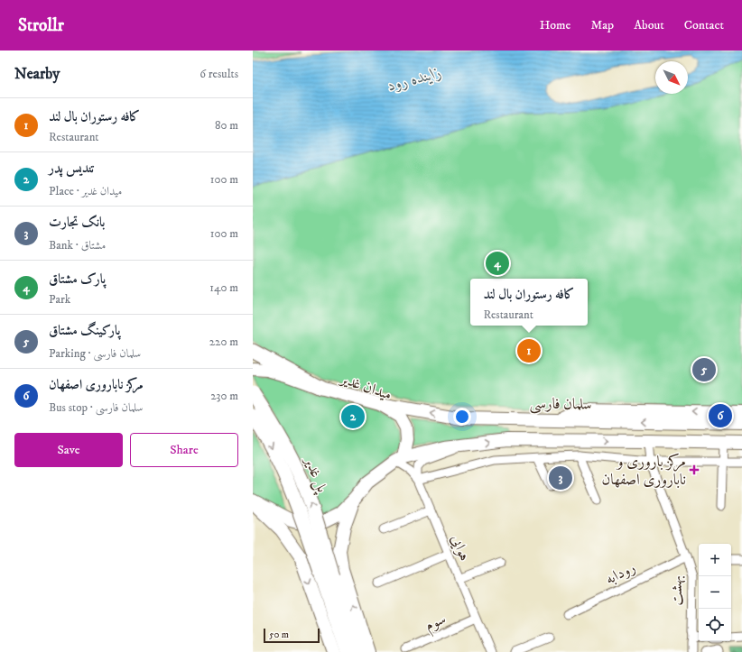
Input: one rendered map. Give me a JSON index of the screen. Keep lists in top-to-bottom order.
{
  "streets": {
    "highway": ["پل غدیر"],
    "main road": ["میدان غدیر", "سلمان فارسی"],
    "street": [
      "هوایی",
      "رودابه",
      "بهشت",
      "سوم"
    ]
  },
  "crossings": [
    ["میدان غدیر", "سلمان فارسی"],
    ["میدان غدیر", "هوایی"],
    ["هوایی", "سوم"],
    ["رودابه", "بهشت"]
  ],
  "water": ["زاینده رود"],
  "places": {
    "health": ["مرکز باروری و ناباروری اصفهان"]
  },
  "scale_bar": "50 m",
  "north": "bottom right",
  "page": {
    "header": "Strollr",
    "nav": [
      "Home",
      "Map",
      "About",
      "Contact"
    ],
    "heading": ["Nearby", "6 results"],
    "list": [
      {
        "mark": "1",
        "name": "کافه رستوران بال لند",
        "note": "Restaurant",
        "value": "80 m"
      },
      {
        "mark": "2",
        "name": "تندیس پدر",
        "note": "Place · میدان غدیر",
        "value": "100 m"
      },
      {
        "mark": "3",
        "name": "بانک تجارت",
        "note": "Bank · مشتاق",
        "value": "100 m"
      },
      {
        "mark": "4",
        "name": "پارک مشتاق",
        "note": "Park",
        "value": "140 m"
      },
      {
        "mark": "5",
        "name": "پارکینگ مشتاق",
        "note": "Parking · سلمان فارسی",
        "value": "220 m"
      },
      {
        "mark": "6",
        "name": "مرکز ناباروری اصفهان",
        "note": "Bus stop · سلمان فارسی",
        "value": "230 m"
      }
    ],
    "pins": [
      "4",
      "1",
      "5",
      "6",
      "2",
      "3"
    ],
    "popup": ["کافه رستوران بال لند", "Restaurant"],
    "buttons": ["Save", "Share"],
    "map_buttons": ["+", "−"],
    "scale": "50 m"
  }
}
